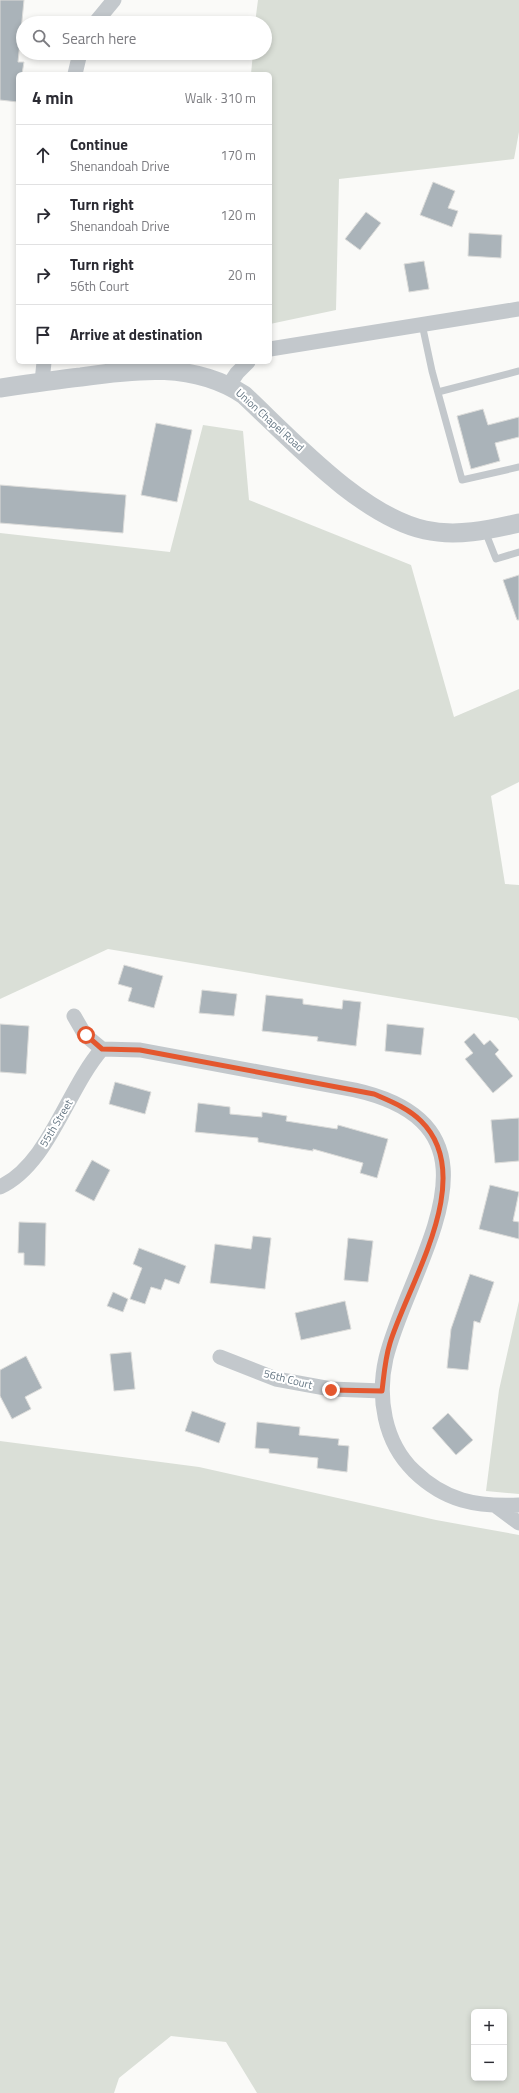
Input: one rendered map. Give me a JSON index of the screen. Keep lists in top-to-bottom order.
{
  "streets": {
    "street": ["Union Chapel Road", "55th Street", "56th Court"]
  },
  "page": {
    "search": "Search here",
    "heading": ["4 min", "Walk · 310 m"],
    "list": [
      ["Continue", "Shenandoah Drive", "170 m"],
      ["Turn right", "Shenandoah Drive", "120 m"],
      ["Turn right", "56th Court", "20 m"],
      "Arrive at destination"
    ],
    "map_buttons": ["+", "−"]
  }
}
